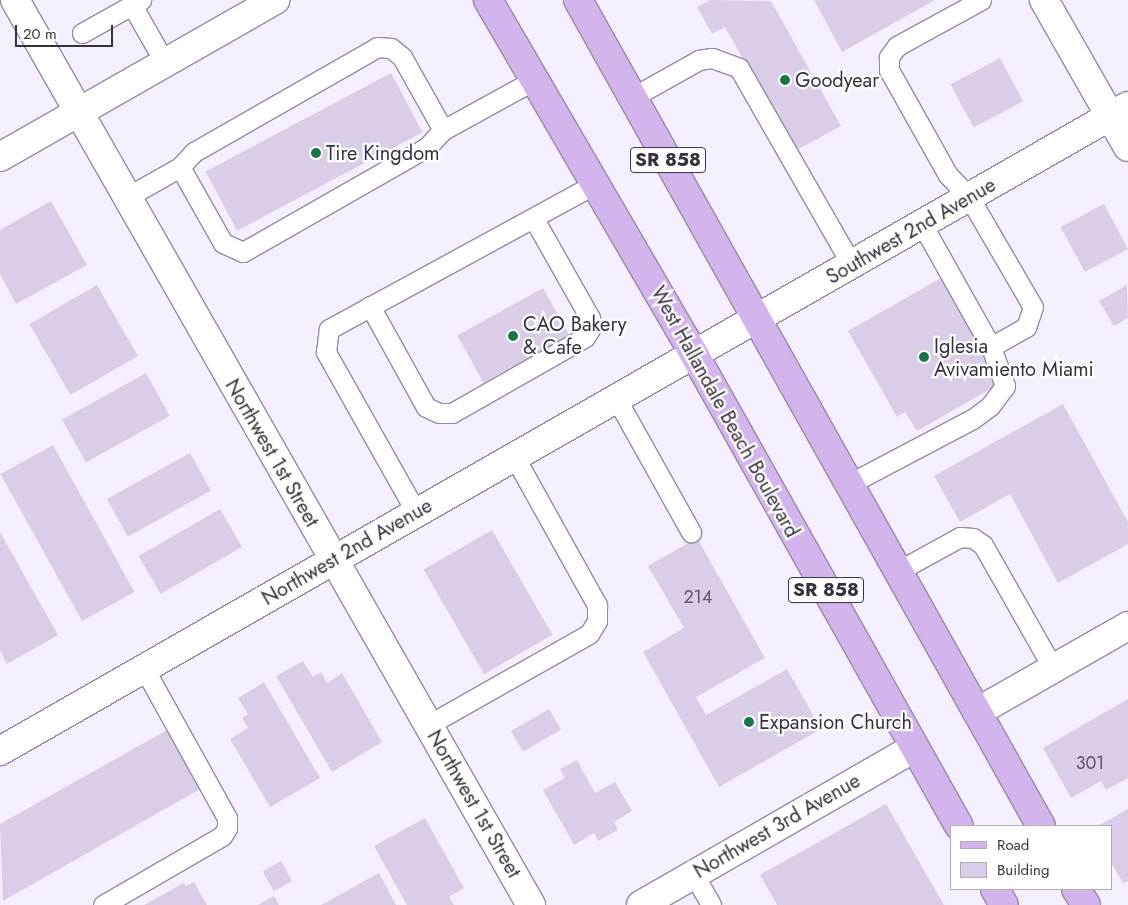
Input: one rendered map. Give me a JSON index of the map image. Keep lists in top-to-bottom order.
{
  "streets": {
    "main road": ["SR 858", "West Hallandale Beach Boulevard"],
    "street": [
      "Southwest 2nd Avenue",
      "Northwest 1st Street",
      "Northwest 2nd Avenue",
      "Northwest 3rd Avenue"
    ]
  },
  "crossings": [
    ["SR 858", "Southwest 2nd Avenue"],
    ["Southwest 2nd Avenue", "West Hallandale Beach Boulevard"],
    ["Southwest 2nd Avenue", "Northwest 2nd Avenue"],
    ["West Hallandale Beach Boulevard", "Northwest 2nd Avenue"],
    ["West Hallandale Beach Boulevard", "Northwest 3rd Avenue"],
    ["Northwest 1st Street", "Northwest 2nd Avenue"]
  ],
  "places": [
    "Goodyear",
    "Tire Kingdom",
    "CAO Bakery & Cafe",
    "Iglesia Avivamiento Miami",
    "Expansion Church"
  ],
  "house_numbers": ["214", "301"],
  "legend": ["Road", "Building"],
  "scale_bar": "20 m"
}
